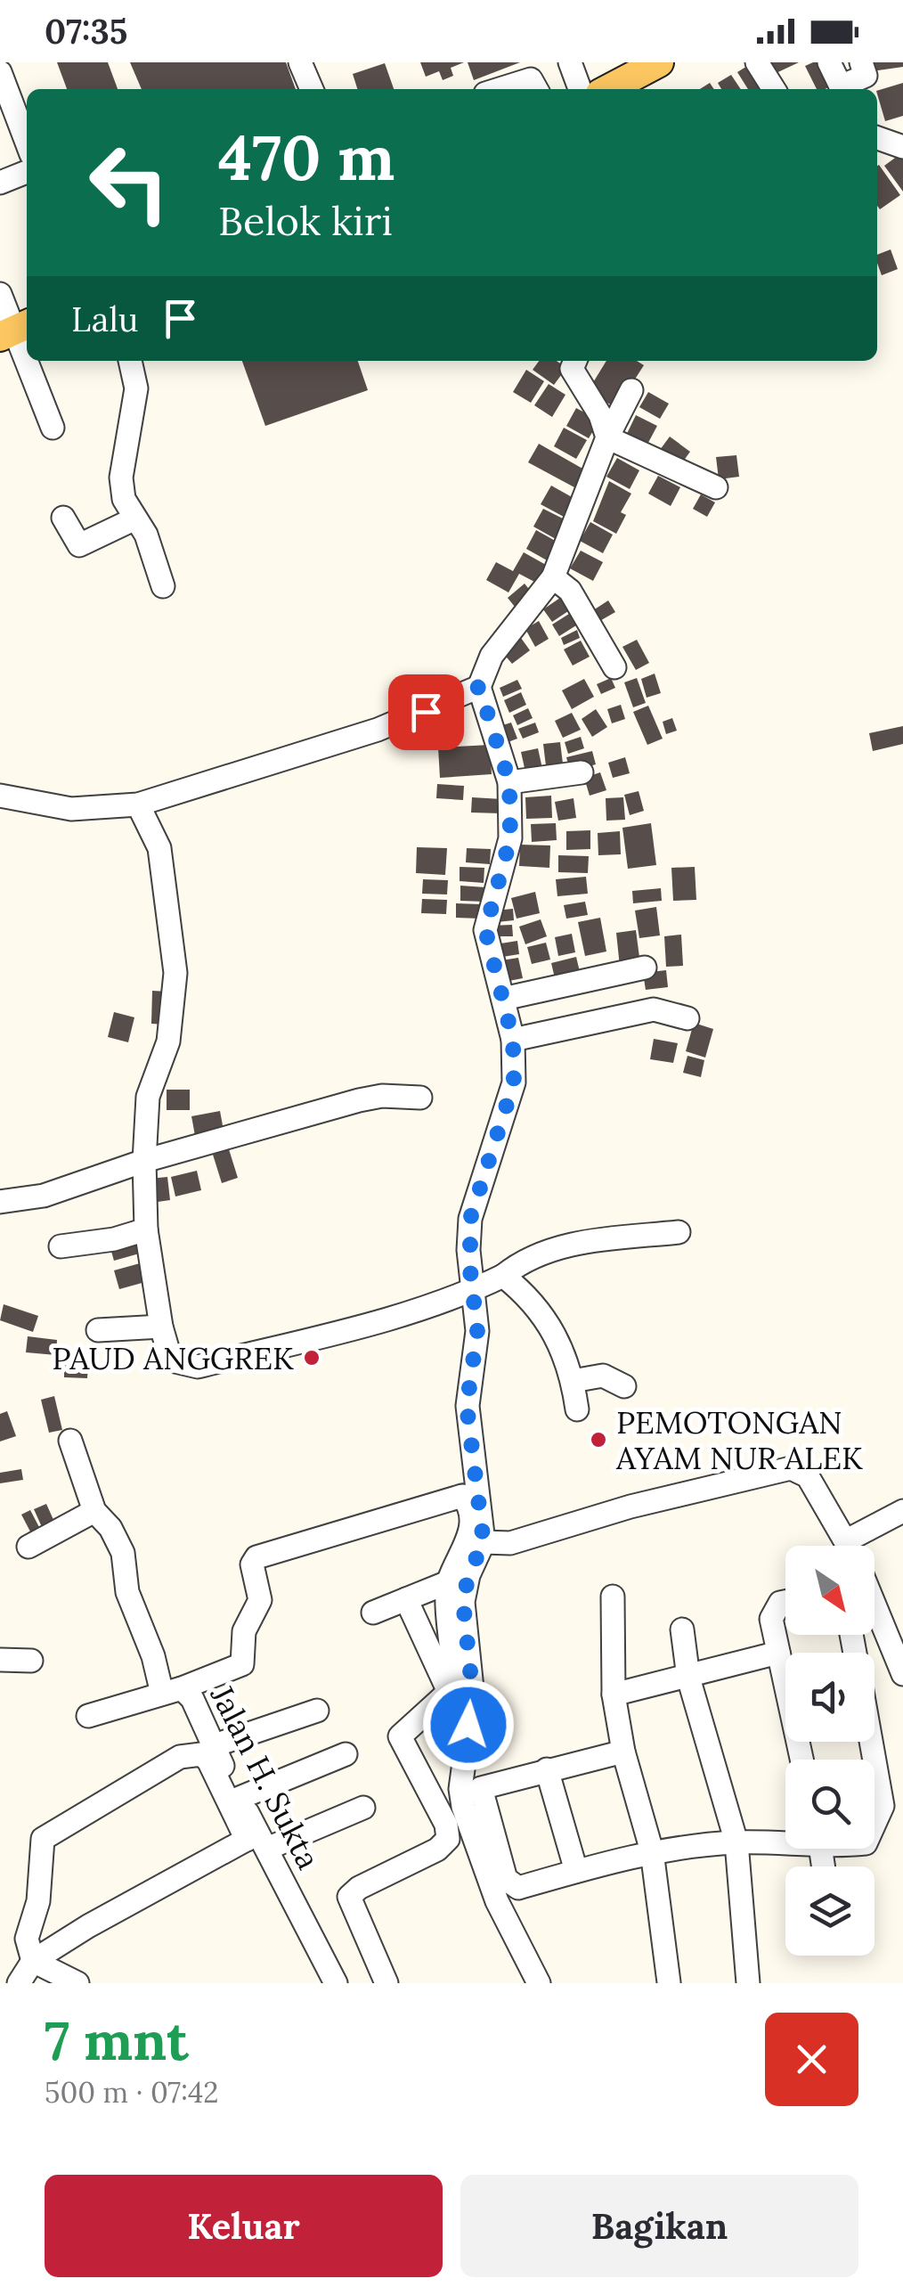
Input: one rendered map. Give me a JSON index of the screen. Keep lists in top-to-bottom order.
{
  "streets": {
    "street": ["Jalan H. Sukta"]
  },
  "places": ["PAUD ANGGREK", "PEMOTONGAN AYAM NUR ALEK"],
  "north": "bottom right",
  "page": {
    "status": "07:35",
    "turn": ["470 m", "Belok kiri"],
    "then": "Lalu",
    "heading": ["7 mnt", "500 m · 07:42"],
    "buttons": ["Keluar", "Bagikan"]
  }
}
